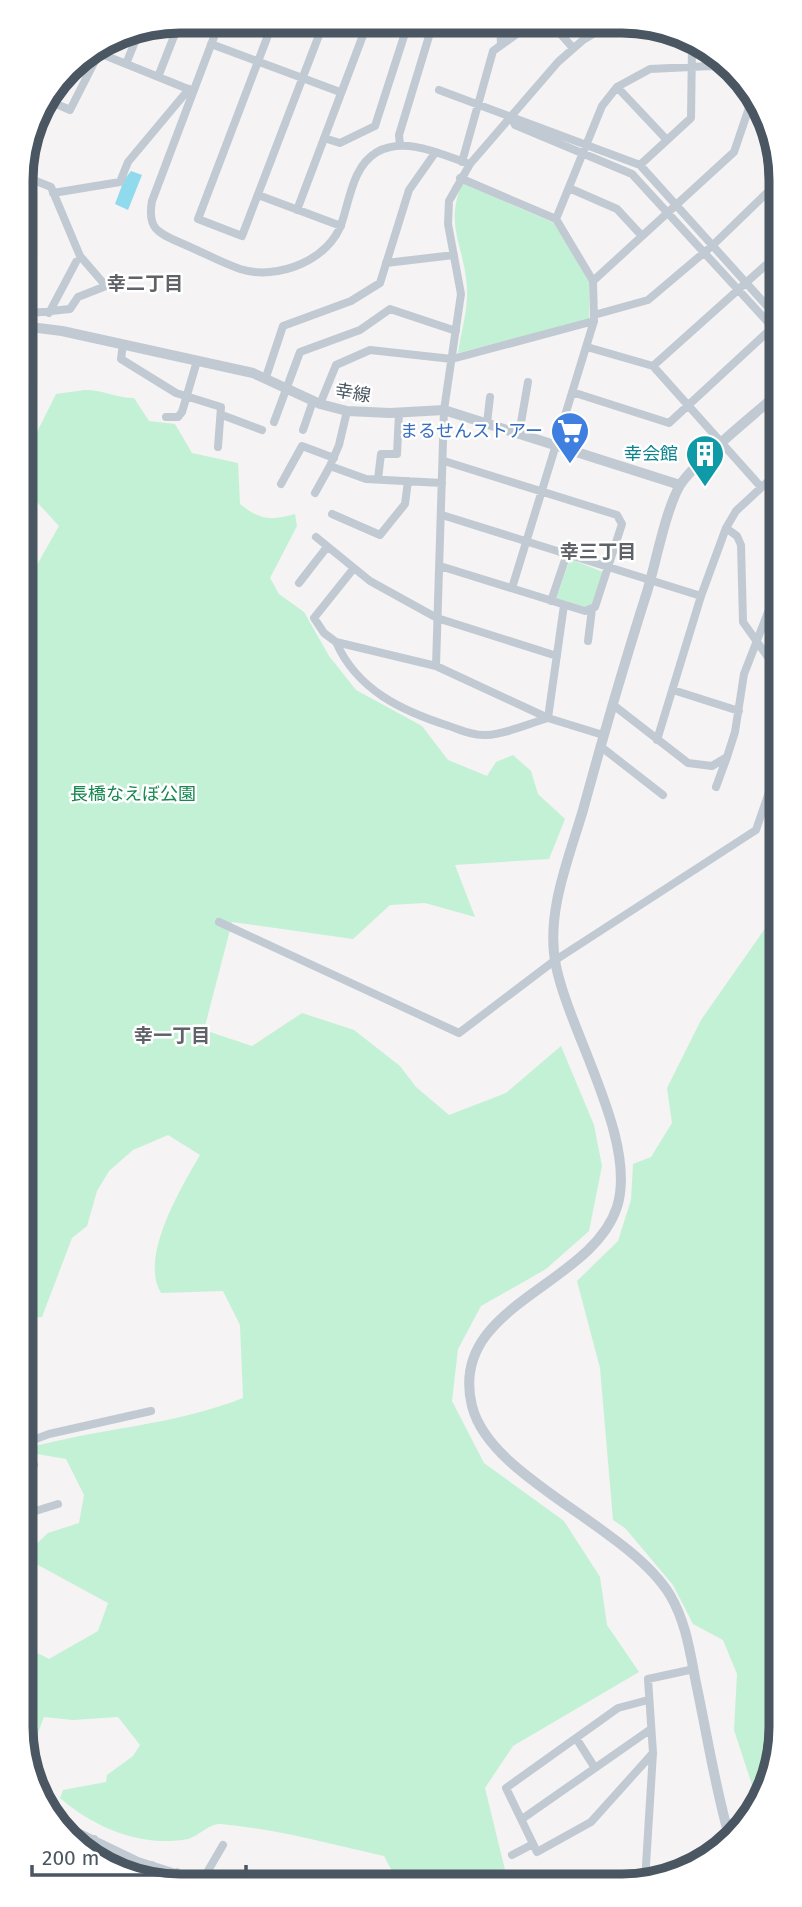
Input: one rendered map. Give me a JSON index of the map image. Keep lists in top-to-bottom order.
{
  "streets": {
    "street": ["幸線"]
  },
  "districts": ["幸二丁目", "幸三丁目", "幸一丁目"],
  "parks": ["長橋なえぼ公園"],
  "places": {
    "supermarket": ["まるせんストアー"],
    "building": ["幸会館"]
  },
  "scale_bar": "200 m"
}
